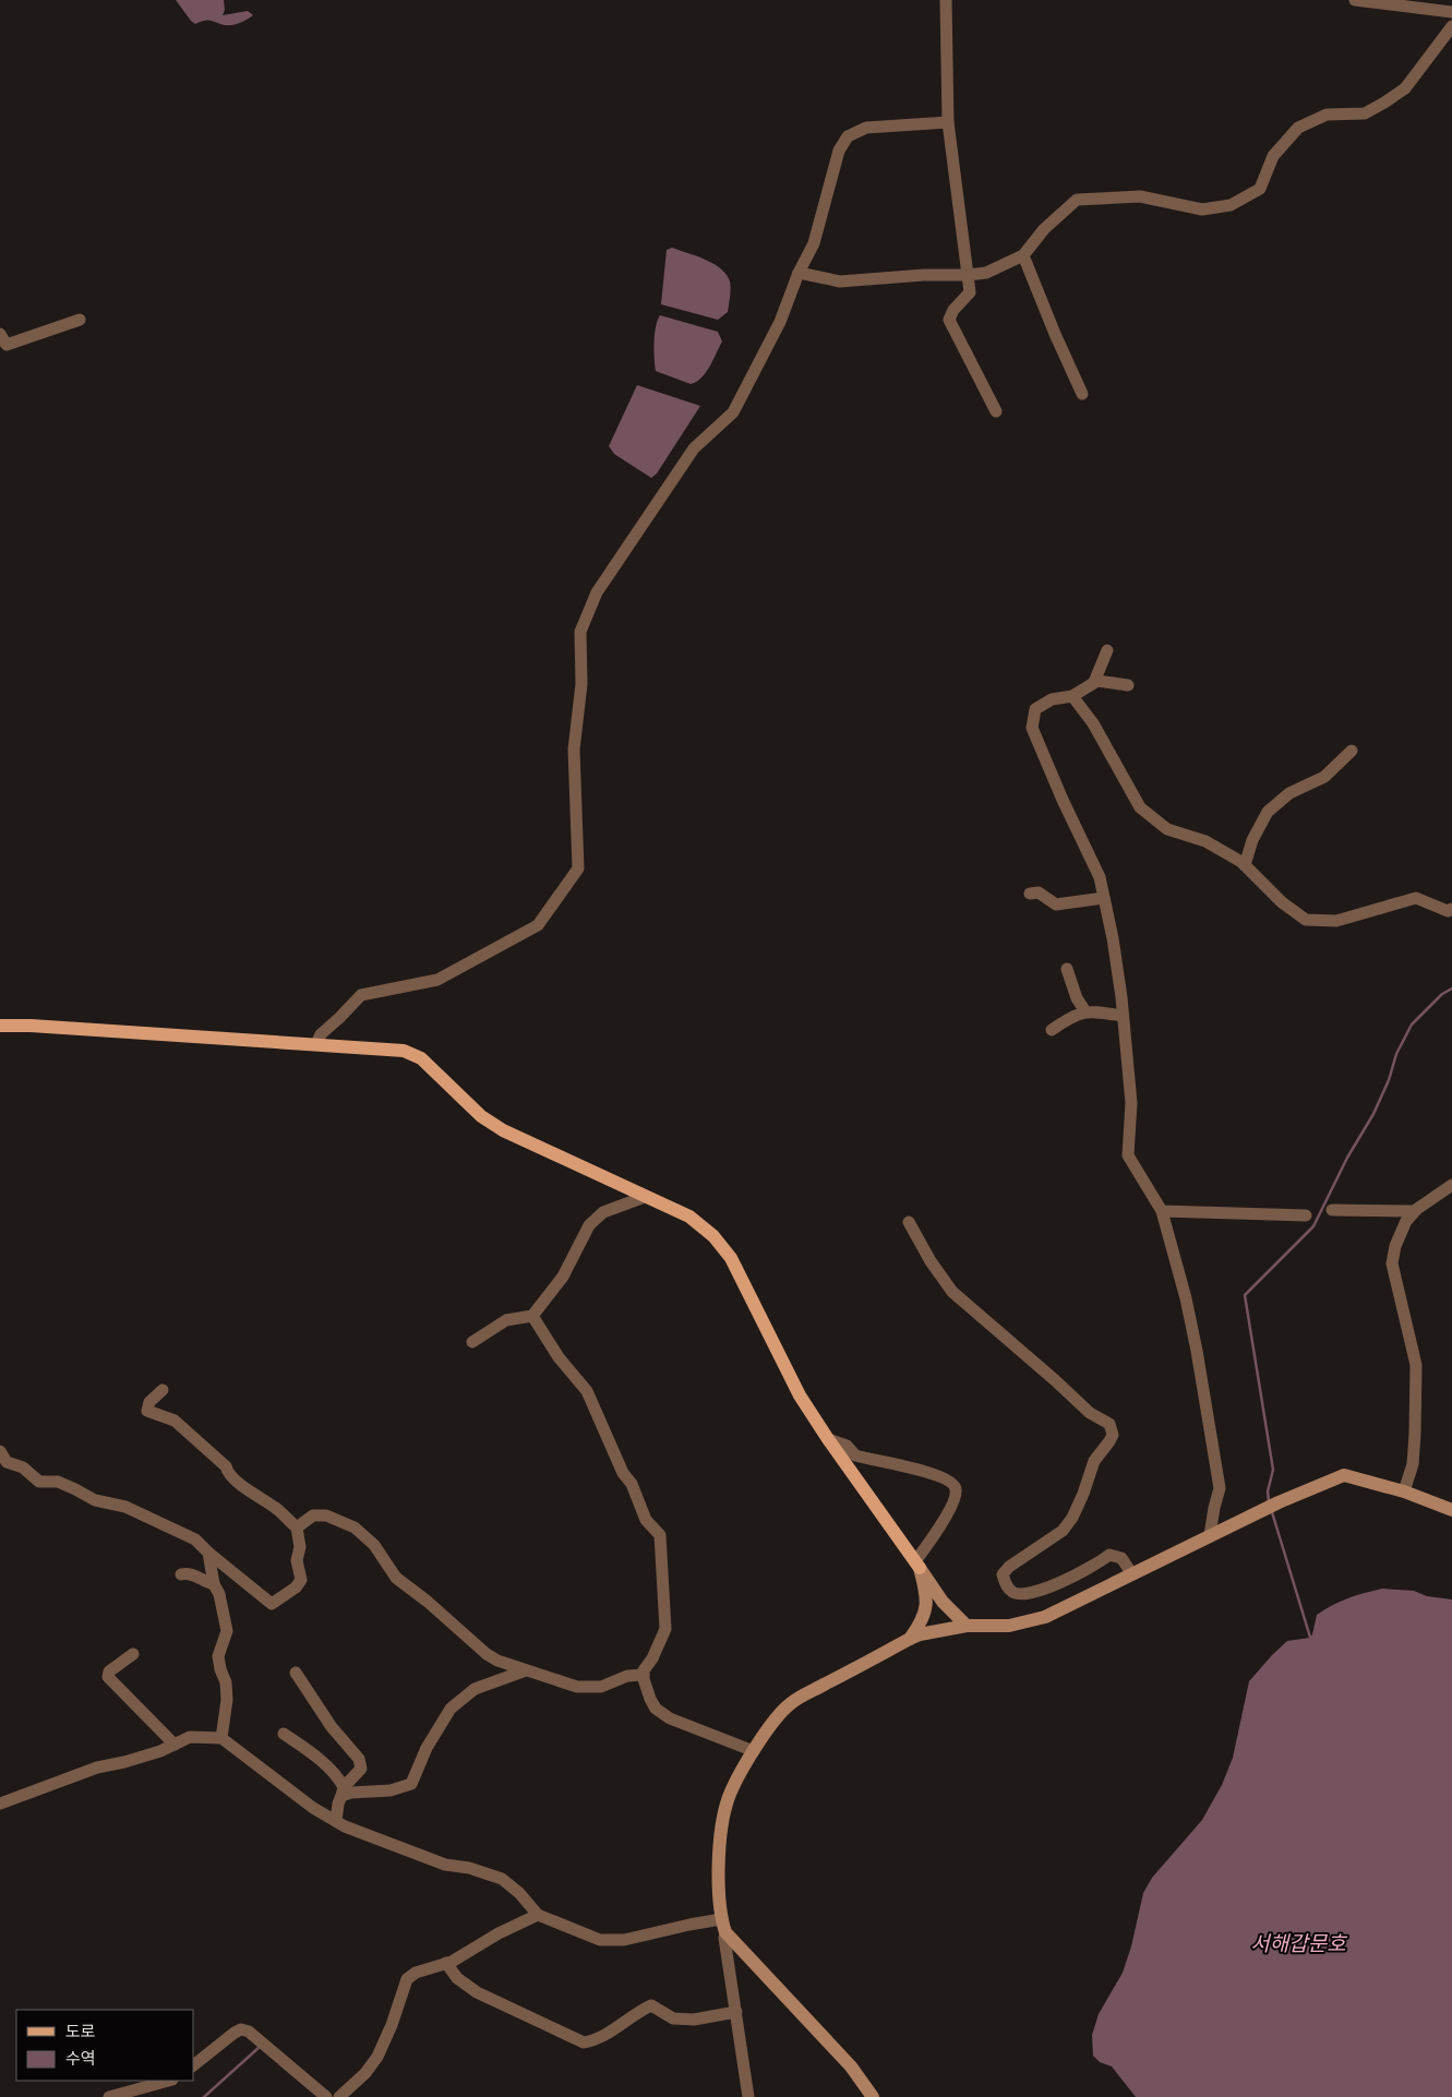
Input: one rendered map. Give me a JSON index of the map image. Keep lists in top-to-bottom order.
{
  "water": ["서해갑문호"],
  "legend": ["도로", "수역"]
}
